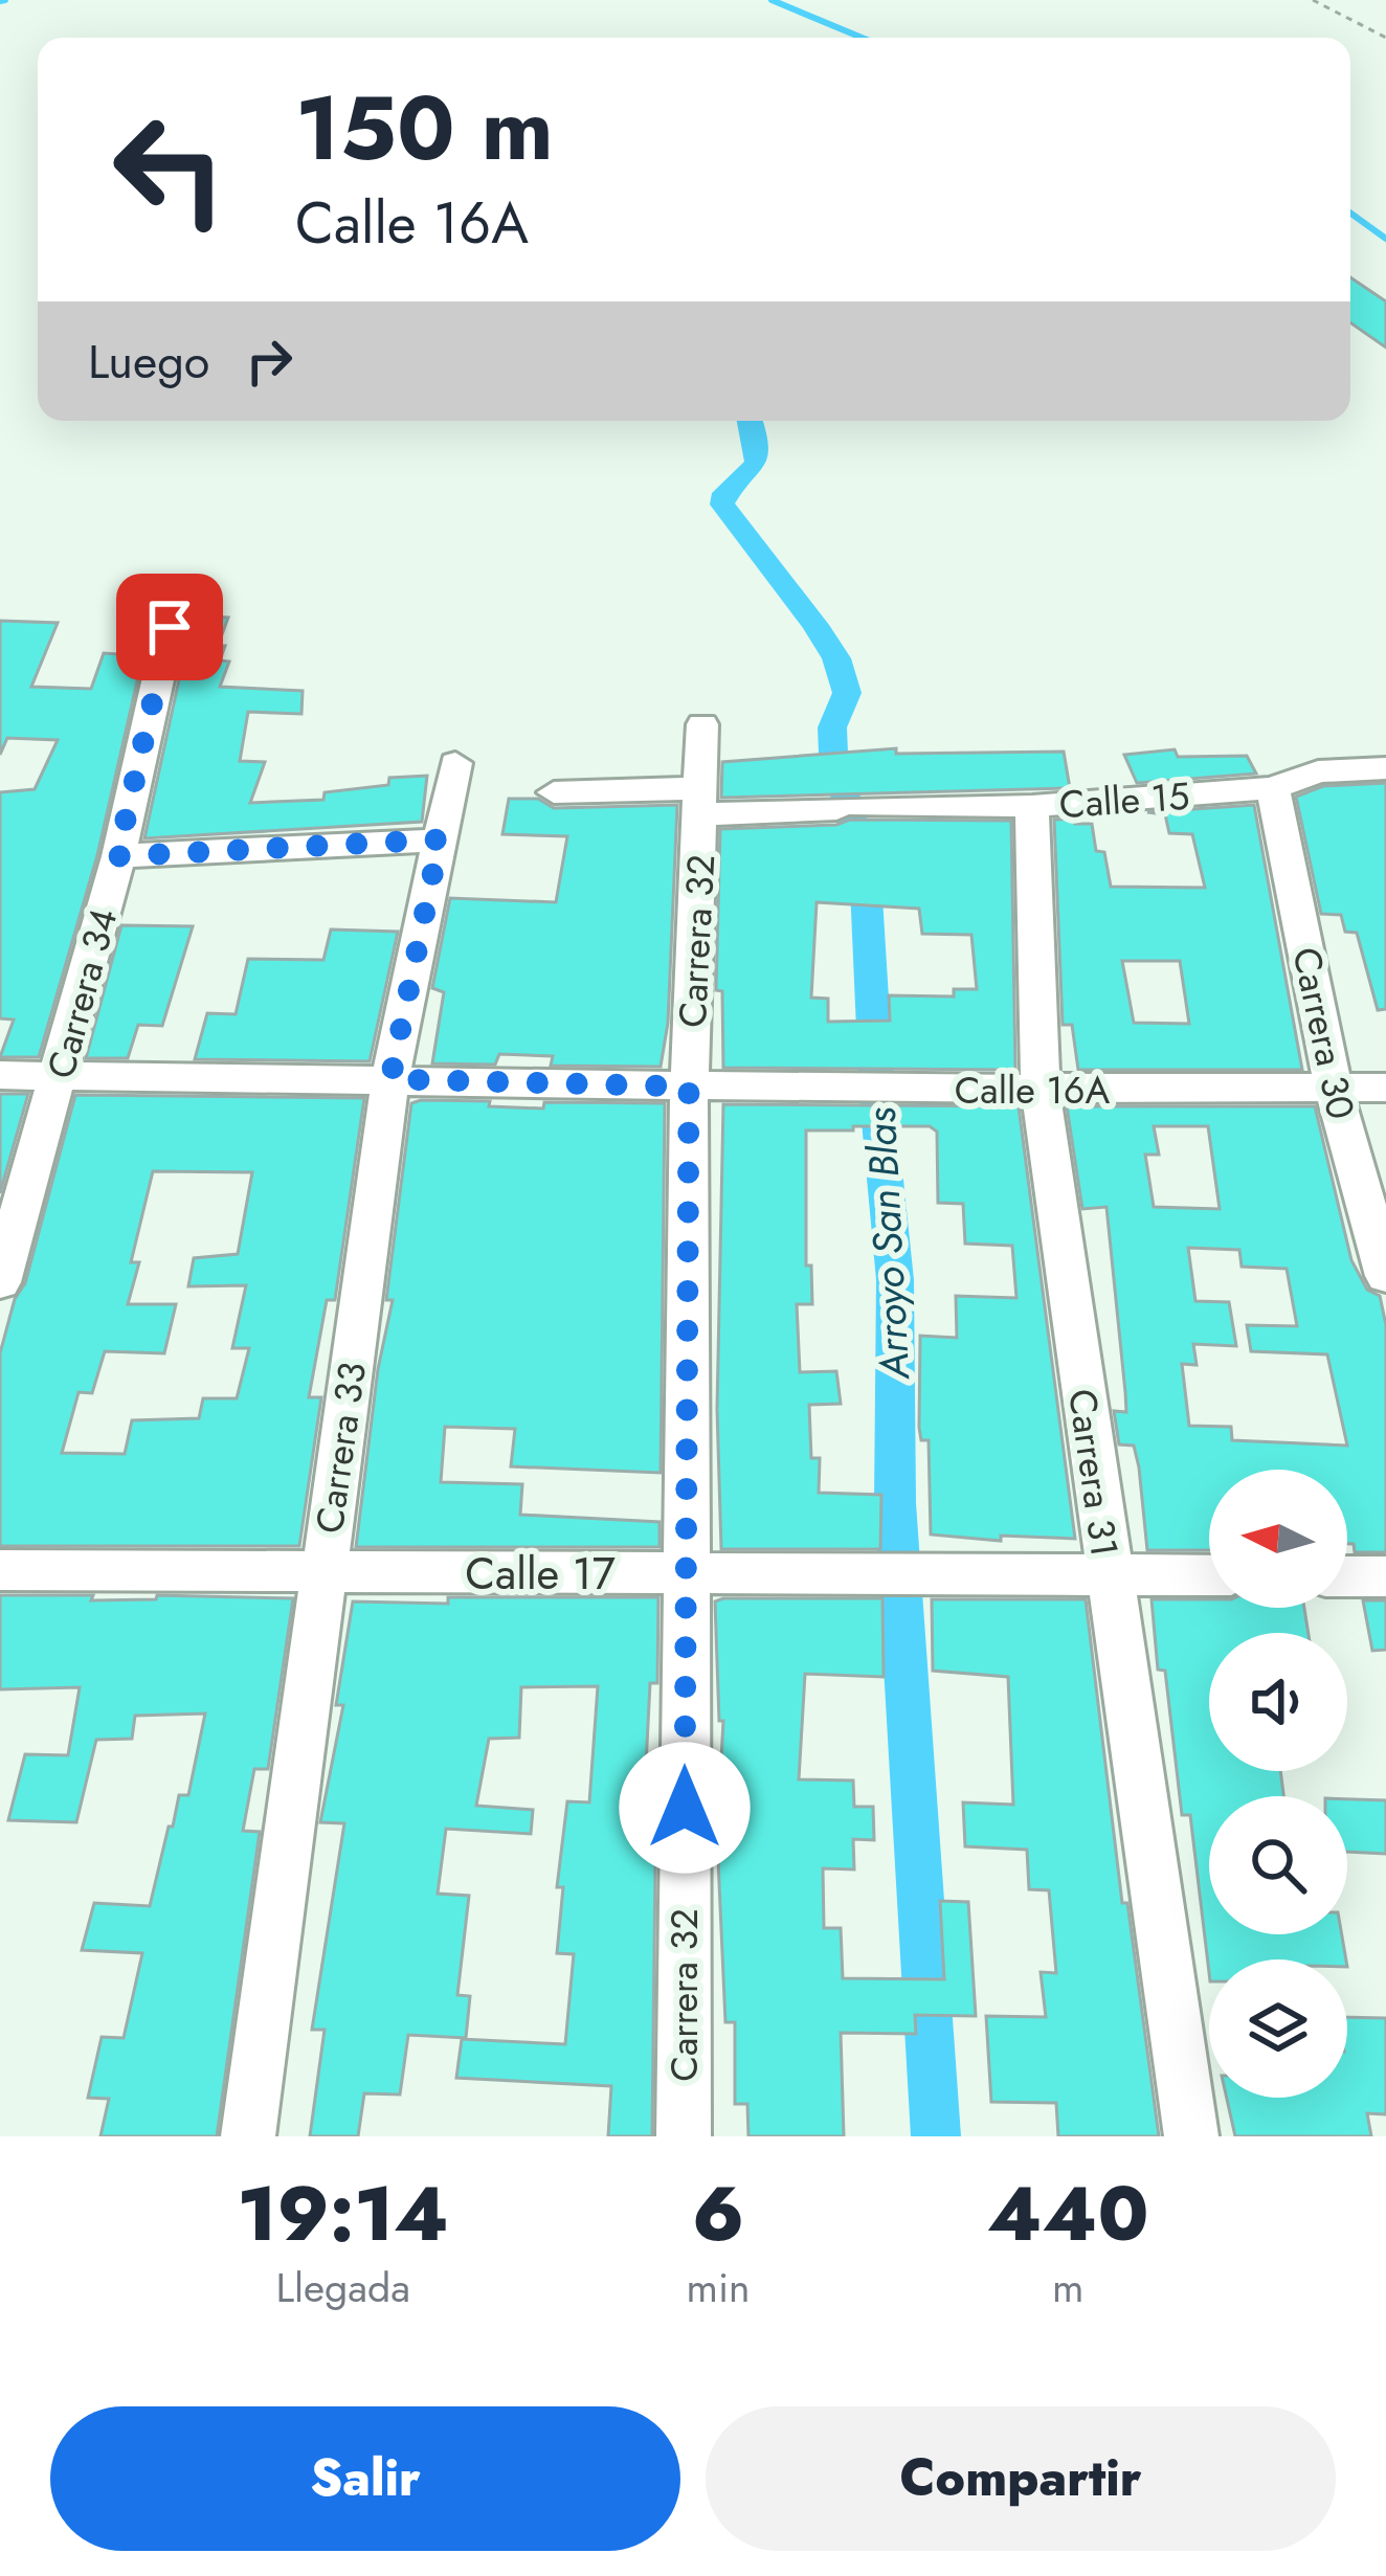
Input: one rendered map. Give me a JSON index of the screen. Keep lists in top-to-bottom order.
{
  "streets": {
    "street": [
      "Calle 15",
      "Carrera 32",
      "Carrera 34",
      "Carrera 30",
      "Calle 16A",
      "Carrera 33",
      "Carrera 31",
      "Calle 17"
    ]
  },
  "crossings": [
    ["Calle 15", "Carrera 32"],
    ["Calle 15", "Carrera 30"],
    ["Calle 15", "Carrera 31"],
    ["Carrera 32", "Calle 16A"],
    ["Carrera 32", "Calle 17"],
    ["Carrera 34", "Calle 16A"],
    ["Carrera 30", "Calle 16A"],
    ["Calle 16A", "Carrera 33"],
    ["Calle 16A", "Carrera 31"],
    ["Carrera 33", "Calle 17"],
    ["Carrera 31", "Calle 17"]
  ],
  "water": ["Arroyo San Blas"],
  "north": "left",
  "page": {
    "turn": ["150 m", "Calle 16A"],
    "then": "Luego",
    "eta": [
      "19:14",
      "Llegada",
      "6",
      "min",
      "440",
      "m"
    ],
    "buttons": ["Salir", "Compartir"]
  }
}
